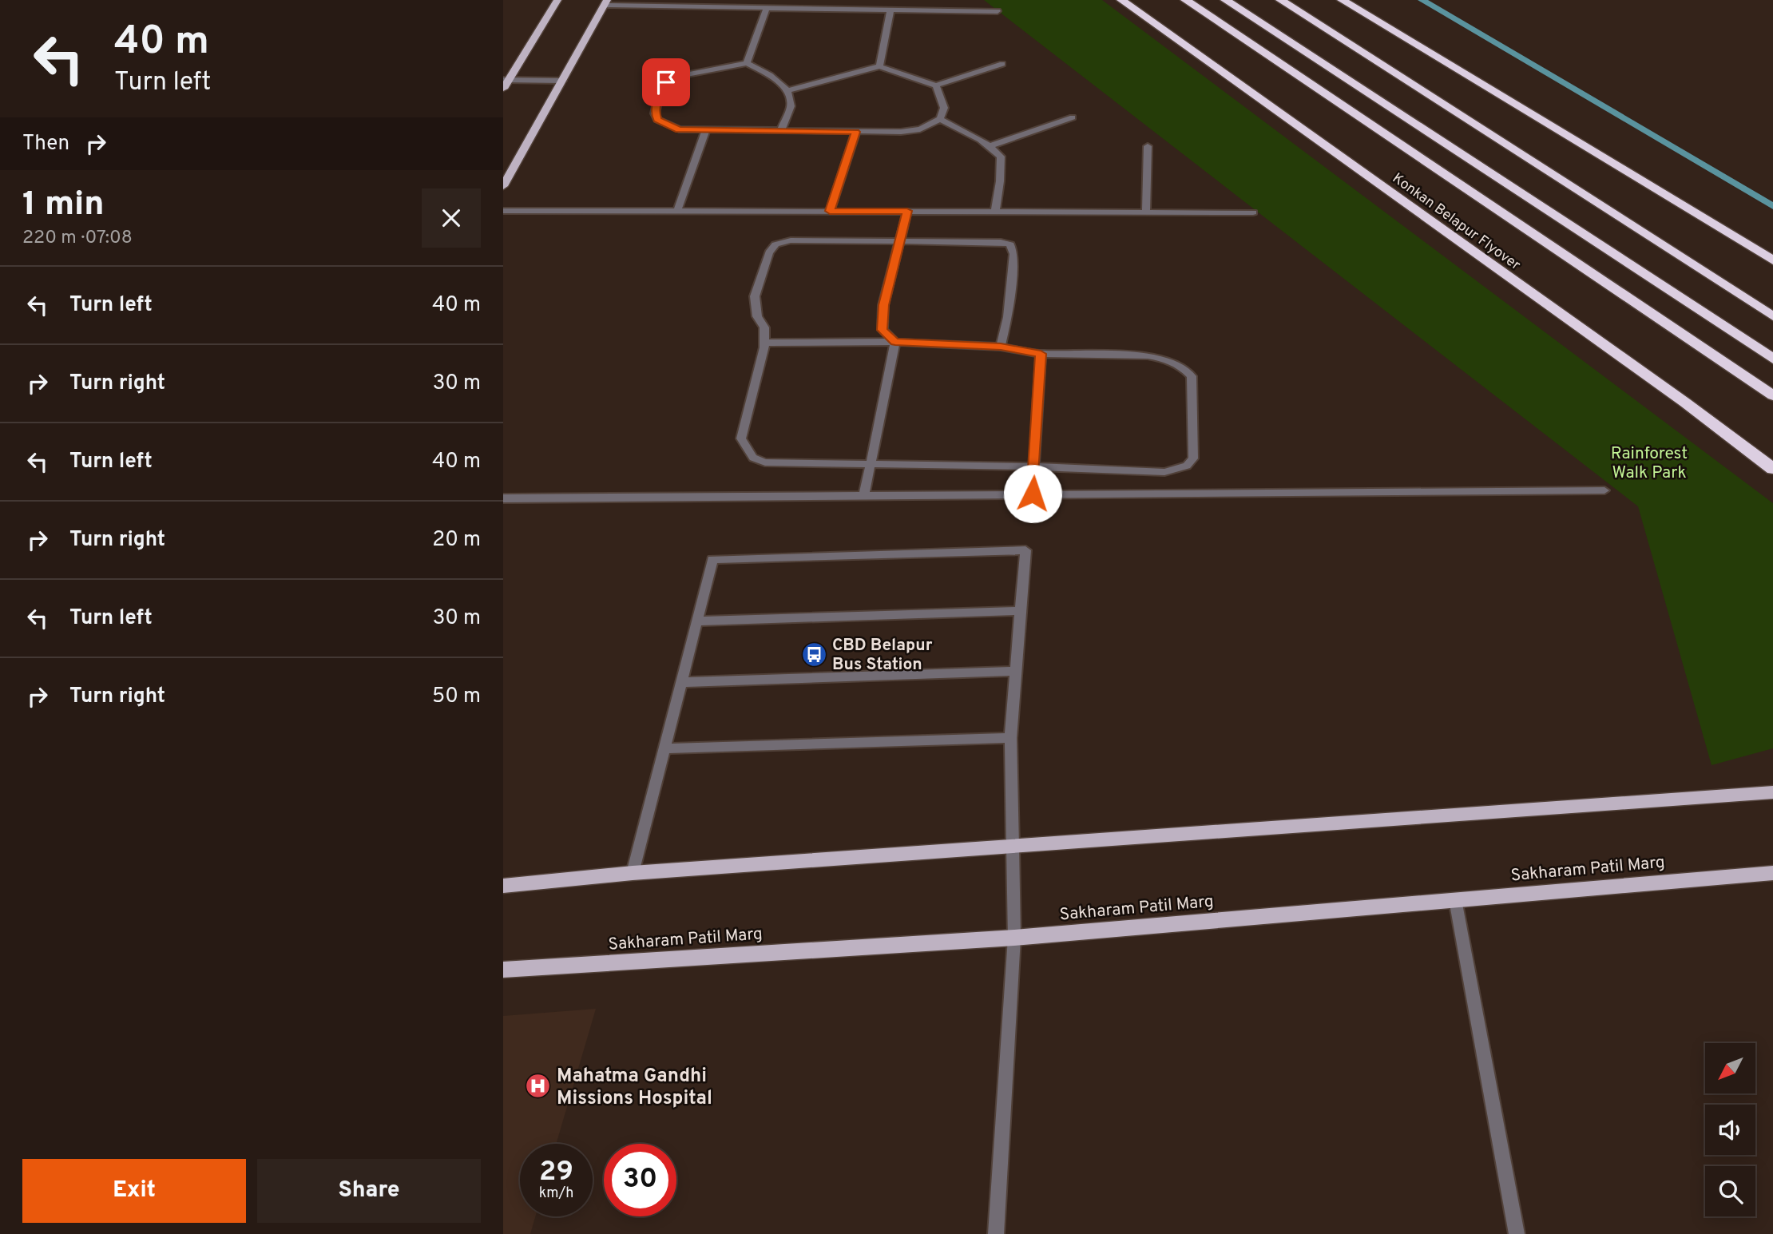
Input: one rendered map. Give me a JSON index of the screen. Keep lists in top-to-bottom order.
{
  "streets": {
    "highway": ["Konkan Belapur Flyover"],
    "main road": ["Sakharam Patil Marg"]
  },
  "parks": ["Rainforest Walk Park"],
  "places": {
    "bus stop": ["CBD Belapur Bus Station"],
    "hospital": ["Mahatma Gandhi Missions Hospital"]
  },
  "north": "bottom left",
  "page": {
    "turn": ["40 m", "Turn left"],
    "then": "Then",
    "heading": ["1 min", "220 m · 07:08"],
    "list": [
      {
        "name": "Turn left",
        "value": "40 m"
      },
      {
        "name": "Turn right",
        "value": "30 m"
      },
      {
        "name": "Turn left",
        "value": "40 m"
      },
      {
        "name": "Turn right",
        "value": "20 m"
      },
      {
        "name": "Turn left",
        "value": "30 m"
      },
      {
        "name": "Turn right",
        "value": "50 m"
      }
    ],
    "speed": "29 km/h",
    "limit": "30",
    "buttons": ["Exit", "Share"]
  }
}
